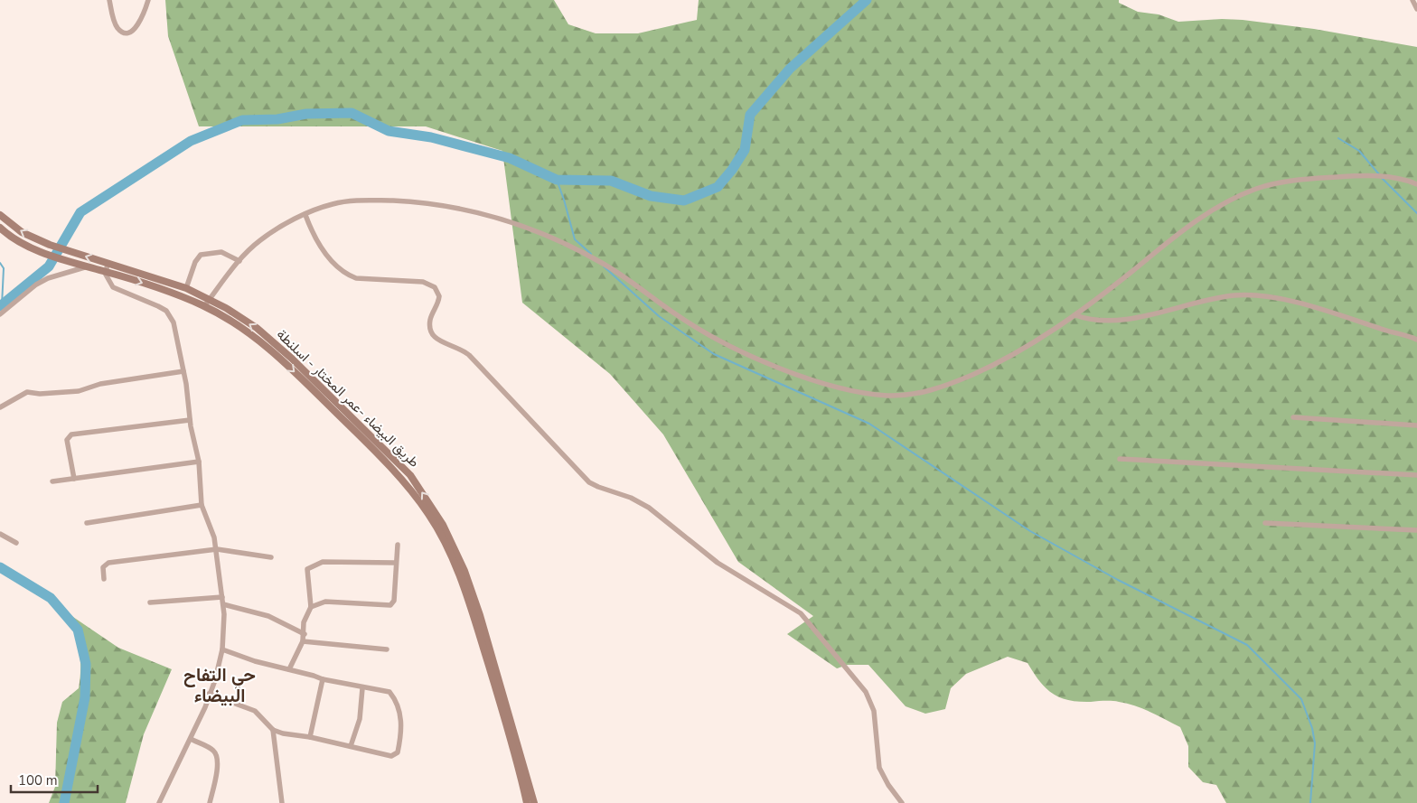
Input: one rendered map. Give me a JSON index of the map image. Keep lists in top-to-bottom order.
{
  "streets": {
    "main road": ["طريق البيضاء -عمر المختار - اسلنطة"]
  },
  "districts": ["حي التفاح البيضاء"],
  "scale_bar": "100 m"
}
